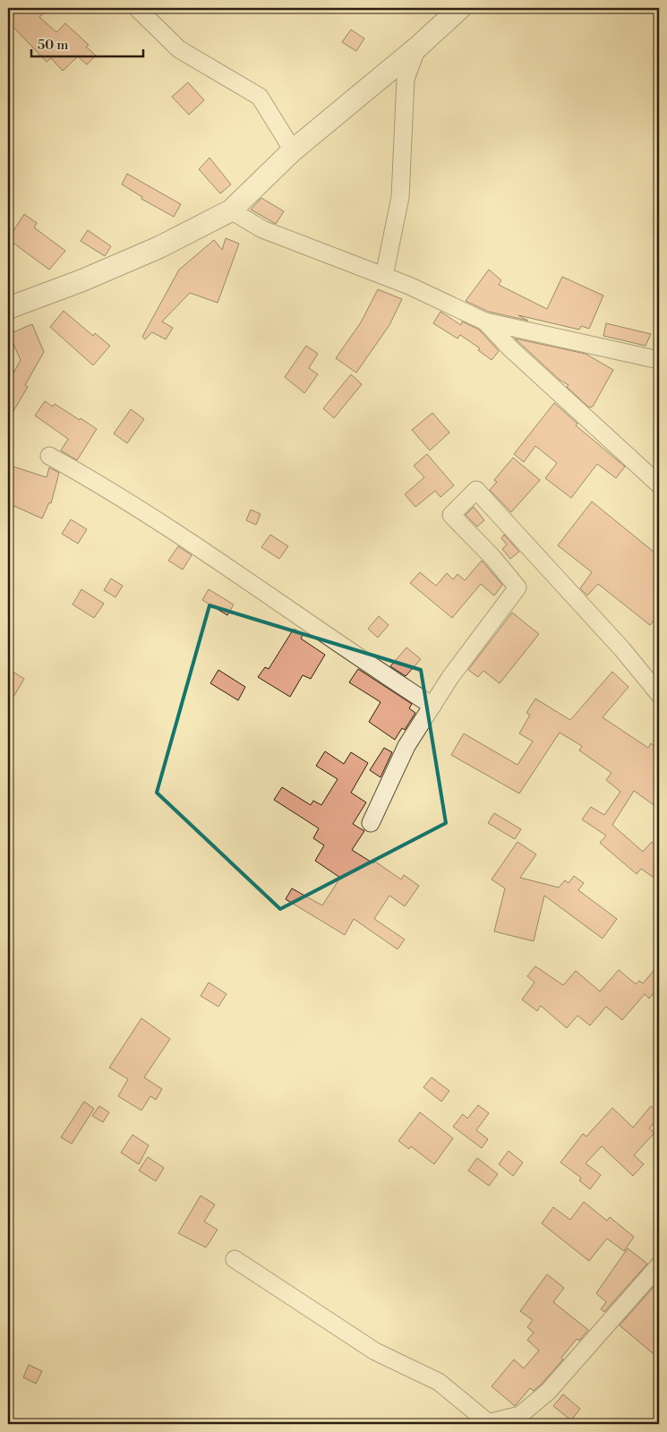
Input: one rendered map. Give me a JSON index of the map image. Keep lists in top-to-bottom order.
{
  "scale_bar": "50 m"
}
